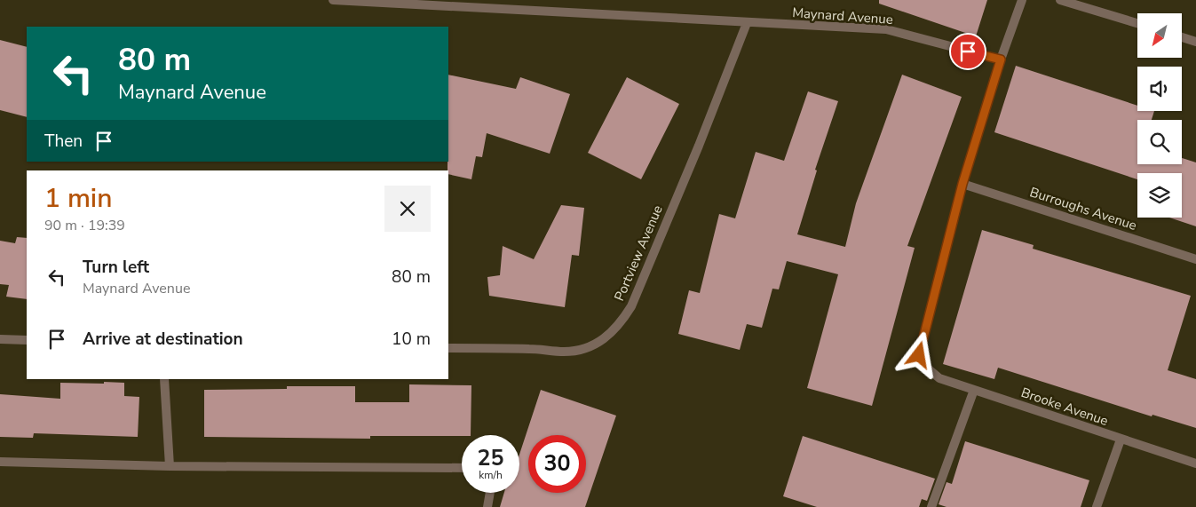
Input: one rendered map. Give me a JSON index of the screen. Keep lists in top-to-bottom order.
{
  "streets": {
    "street": [
      "Maynard Avenue",
      "Burroughs Avenue",
      "Portview Avenue",
      "Brooke Avenue"
    ]
  },
  "crossings": [
    ["Maynard Avenue", "Portview Avenue"],
    ["Burroughs Avenue", "Brooke Avenue"]
  ],
  "north": "bottom left",
  "page": {
    "turn": ["80 m", "Maynard Avenue"],
    "then": "Then",
    "heading": ["1 min", "90 m · 19:39"],
    "list": [
      {
        "name": "Turn left",
        "note": "Maynard Avenue",
        "value": "80 m"
      },
      {
        "name": "Arrive at destination",
        "value": "10 m"
      }
    ],
    "speed": "25 km/h",
    "limit": "30"
  }
}
